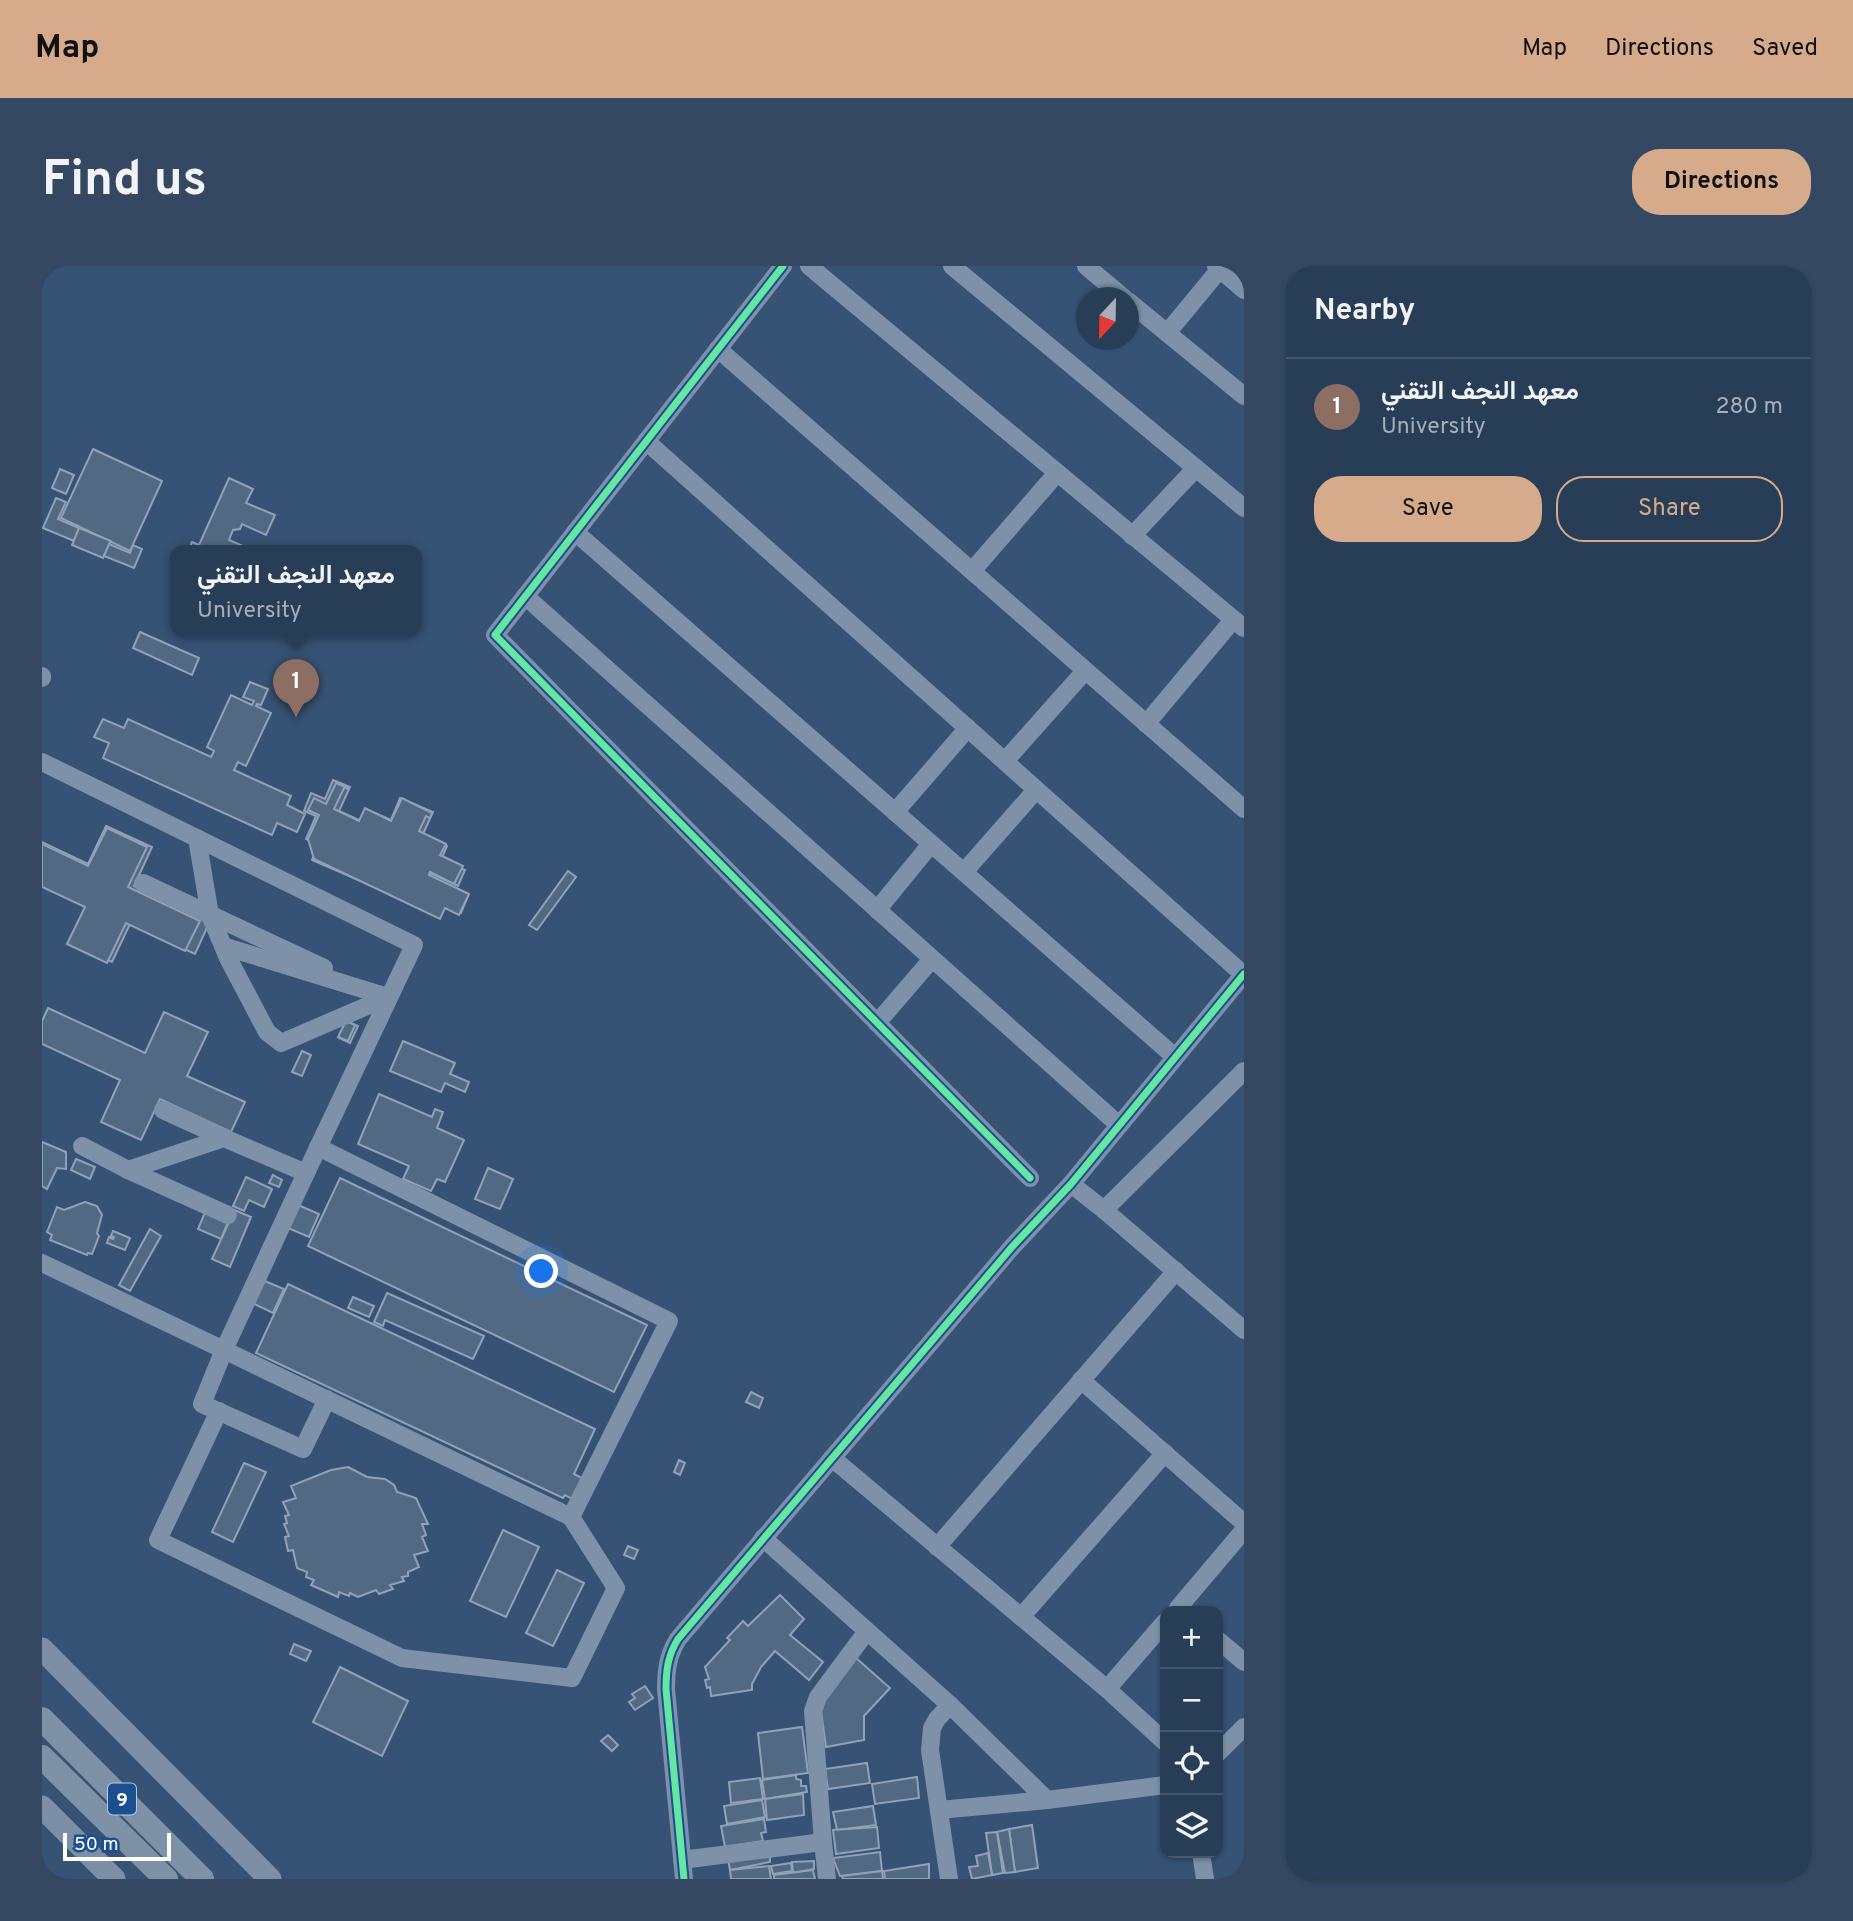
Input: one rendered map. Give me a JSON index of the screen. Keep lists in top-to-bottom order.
{
  "streets": {
    "highway": ["9"]
  },
  "scale_bar": "50 m",
  "north": "bottom",
  "page": {
    "header": "Map",
    "nav": ["Map", "Directions", "Saved"],
    "buttons": [
      "Directions",
      ["Save", "Share"]
    ],
    "title": "Find us",
    "heading": "Nearby",
    "list": [
      {
        "mark": "1",
        "name": "معهد النجف التقني",
        "note": "University",
        "value": "280 m"
      }
    ],
    "popup": ["معهد النجف التقني", "University"],
    "pins": "1",
    "map_buttons": ["+", "−"],
    "scale": "50 m"
  }
}
